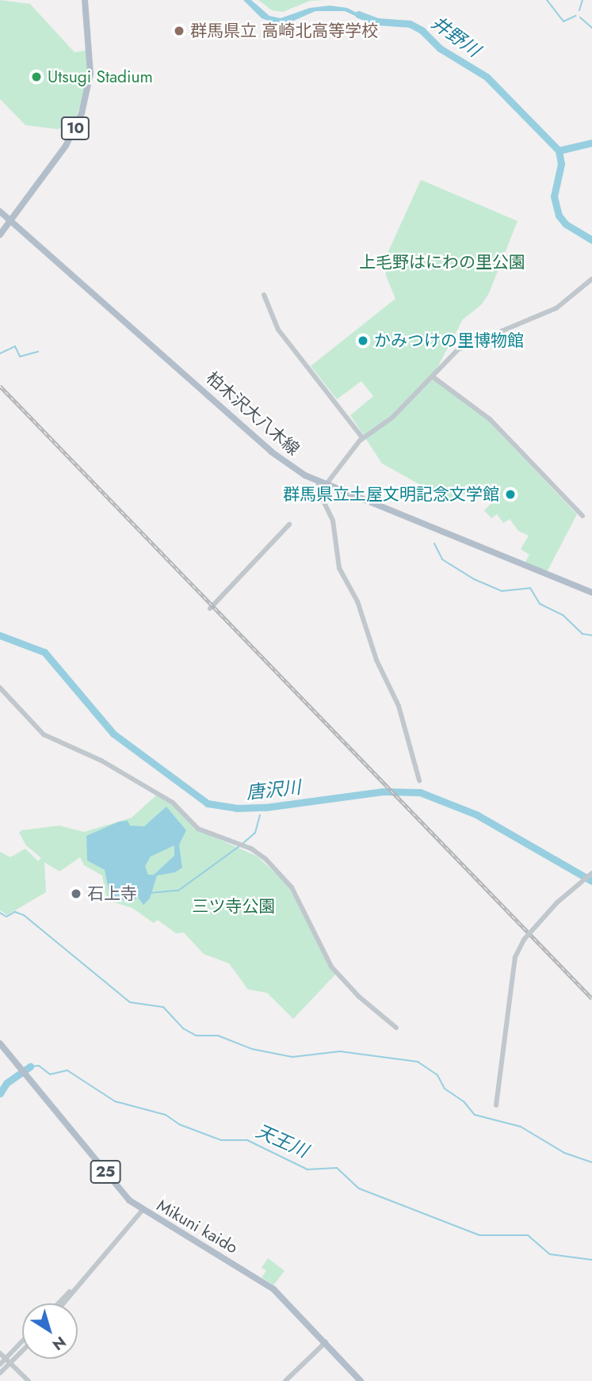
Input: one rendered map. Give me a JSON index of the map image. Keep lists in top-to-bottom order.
{
  "streets": {
    "main road": [
      "10",
      "柏木沢大八木線",
      "25",
      "Mikuni kaido"
    ]
  },
  "crossings": [
    ["10", "柏木沢大八木線"]
  ],
  "water": ["井野川", "唐沢川", "天王川"],
  "parks": ["上毛野はにわの里公園", "三ツ寺公園"],
  "places": [
    "群馬県立 高崎北高等学校",
    "Utsugi Stadium",
    "かみつけの里博物館",
    "群馬県立土屋文明記念文学館",
    "石上寺"
  ],
  "north": "bottom right"
}
